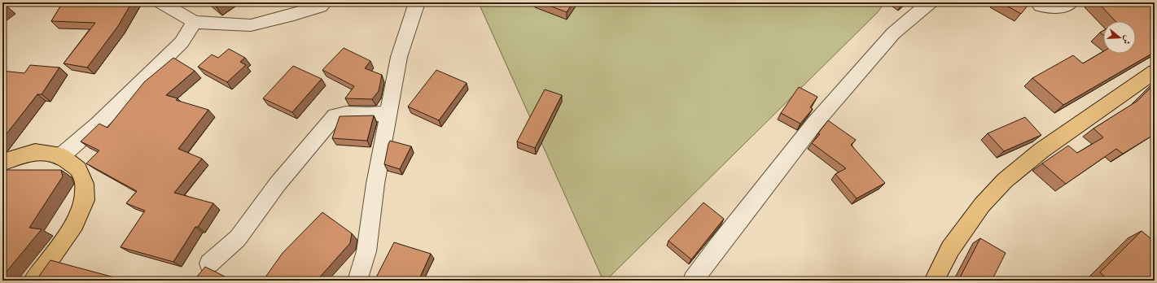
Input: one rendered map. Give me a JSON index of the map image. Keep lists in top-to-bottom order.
{
  "north": "right"
}
